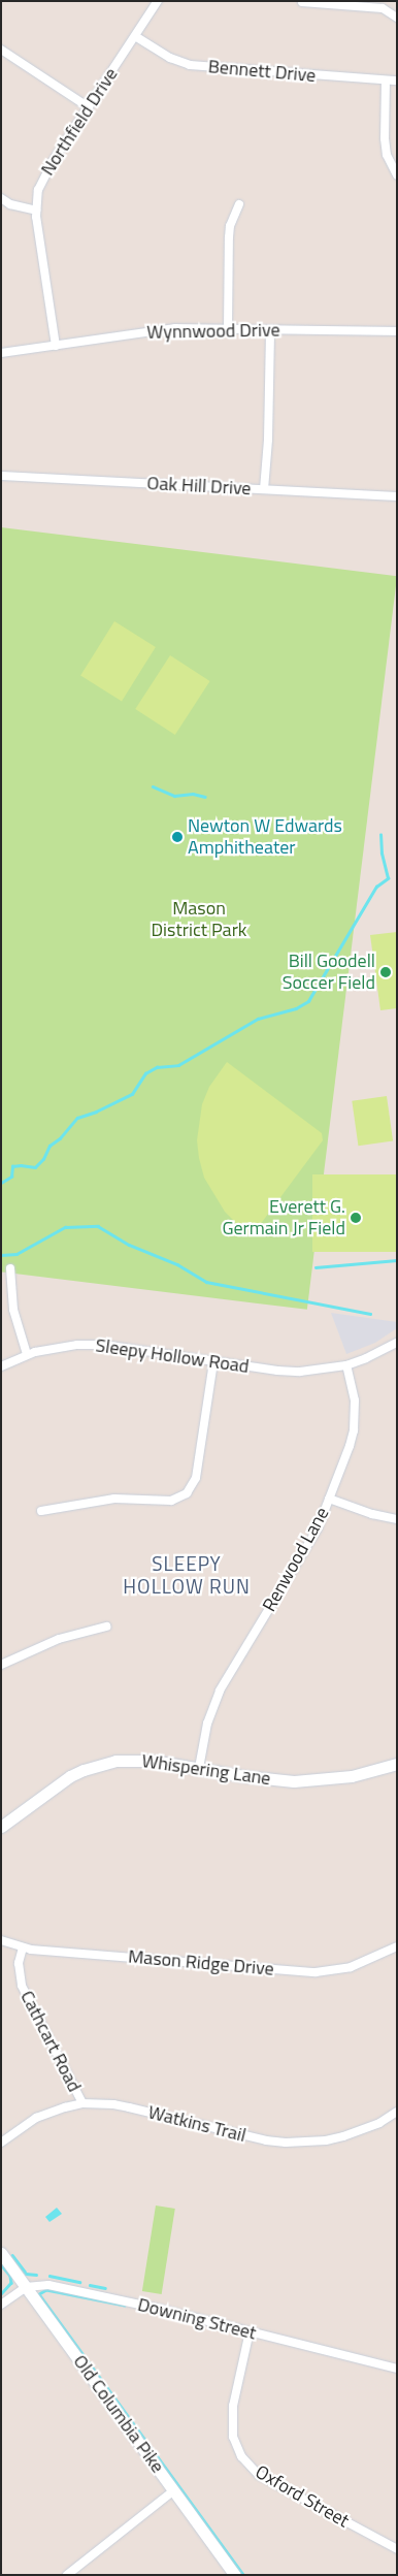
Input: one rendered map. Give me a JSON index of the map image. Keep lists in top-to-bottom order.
{
  "streets": {
    "street": [
      "Bennett Drive",
      "Northfield Drive",
      "Wynnwood Drive",
      "Oak Hill Drive",
      "Sleepy Hollow Road",
      "Renwood Lane",
      "Whispering Lane",
      "Mason Ridge Drive",
      "Cathcart Road",
      "Watkins Trail",
      "Downing Street",
      "Old Columbia Pike",
      "Oxford Street"
    ]
  },
  "crossings": [
    ["Bennett Drive", "Northfield Drive"],
    ["Northfield Drive", "Wynnwood Drive"],
    ["Sleepy Hollow Road", "Renwood Lane"],
    ["Renwood Lane", "Whispering Lane"],
    ["Mason Ridge Drive", "Cathcart Road"],
    ["Cathcart Road", "Watkins Trail"],
    ["Downing Street", "Old Columbia Pike"],
    ["Downing Street", "Oxford Street"]
  ],
  "districts": ["SLEEPY HOLLOW RUN"],
  "parks": ["Mason District Park"],
  "places": ["Newton W Edwards Amphitheater", "Bill Goodell Soccer Field", "Everett G. Germain Jr Field"]
}
